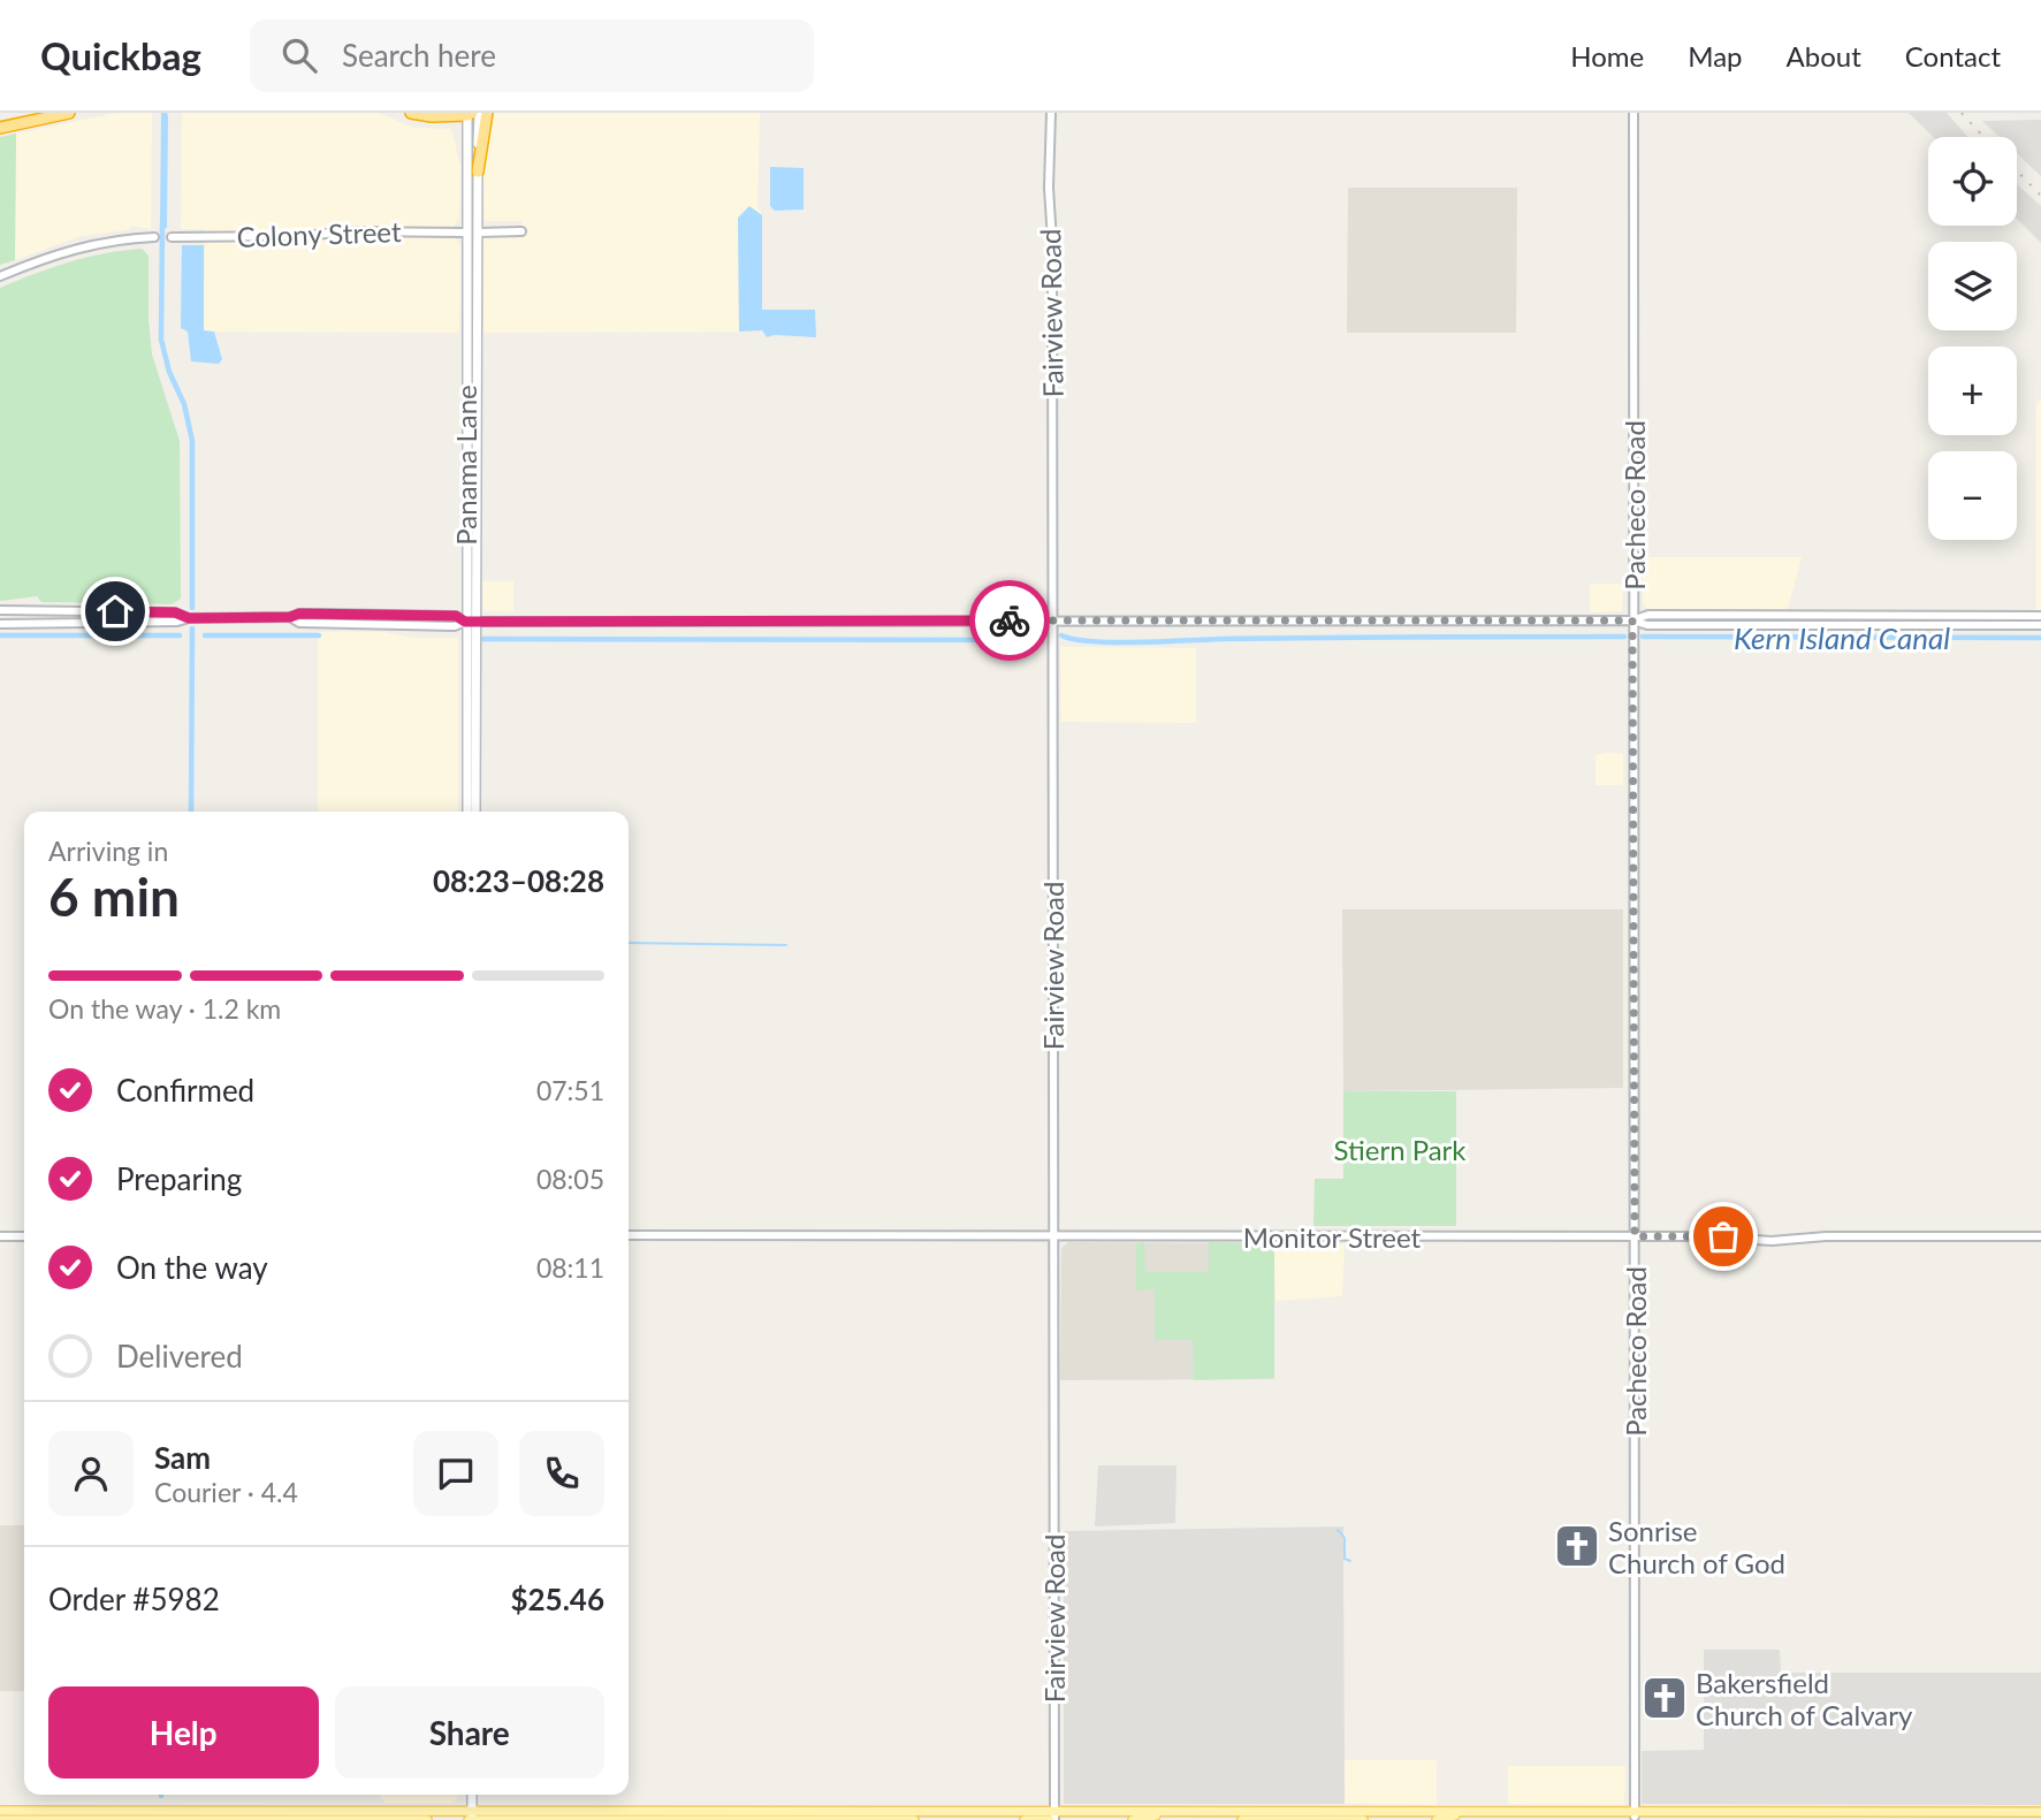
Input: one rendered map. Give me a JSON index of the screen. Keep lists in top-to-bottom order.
{
  "streets": {
    "main road": ["Panama Lane"],
    "street": [
      "Colony Street",
      "Fairview Road",
      "Pacheco Road",
      "Monitor Street"
    ]
  },
  "crossings": [
    ["Colony Street", "Panama Lane"],
    ["Fairview Road", "Monitor Street"],
    ["Pacheco Road", "Monitor Street"]
  ],
  "water": ["Kern Island Canal"],
  "parks": ["Stiern Park"],
  "places": {
    "church": ["Sonrise Church of God", "Bakersfield Church of Calvary"]
  },
  "page": {
    "header": "Quickbag",
    "search": "Search here",
    "nav": [
      "Home",
      "Map",
      "About",
      "Contact"
    ],
    "map_buttons": ["+", "−"],
    "heading": ["6 min", "Arriving in", "08:23–08:28"],
    "panel": [
      "Sam",
      "Courier · 4.4",
      "Order #5982",
      "$25.46"
    ],
    "bar": "On the way · 1.2 km",
    "list": [
      ["Confirmed", "07:51"],
      ["Preparing", "08:05"],
      ["On the way", "08:11"],
      "Delivered"
    ],
    "buttons": ["Help", "Share"]
  }
}
